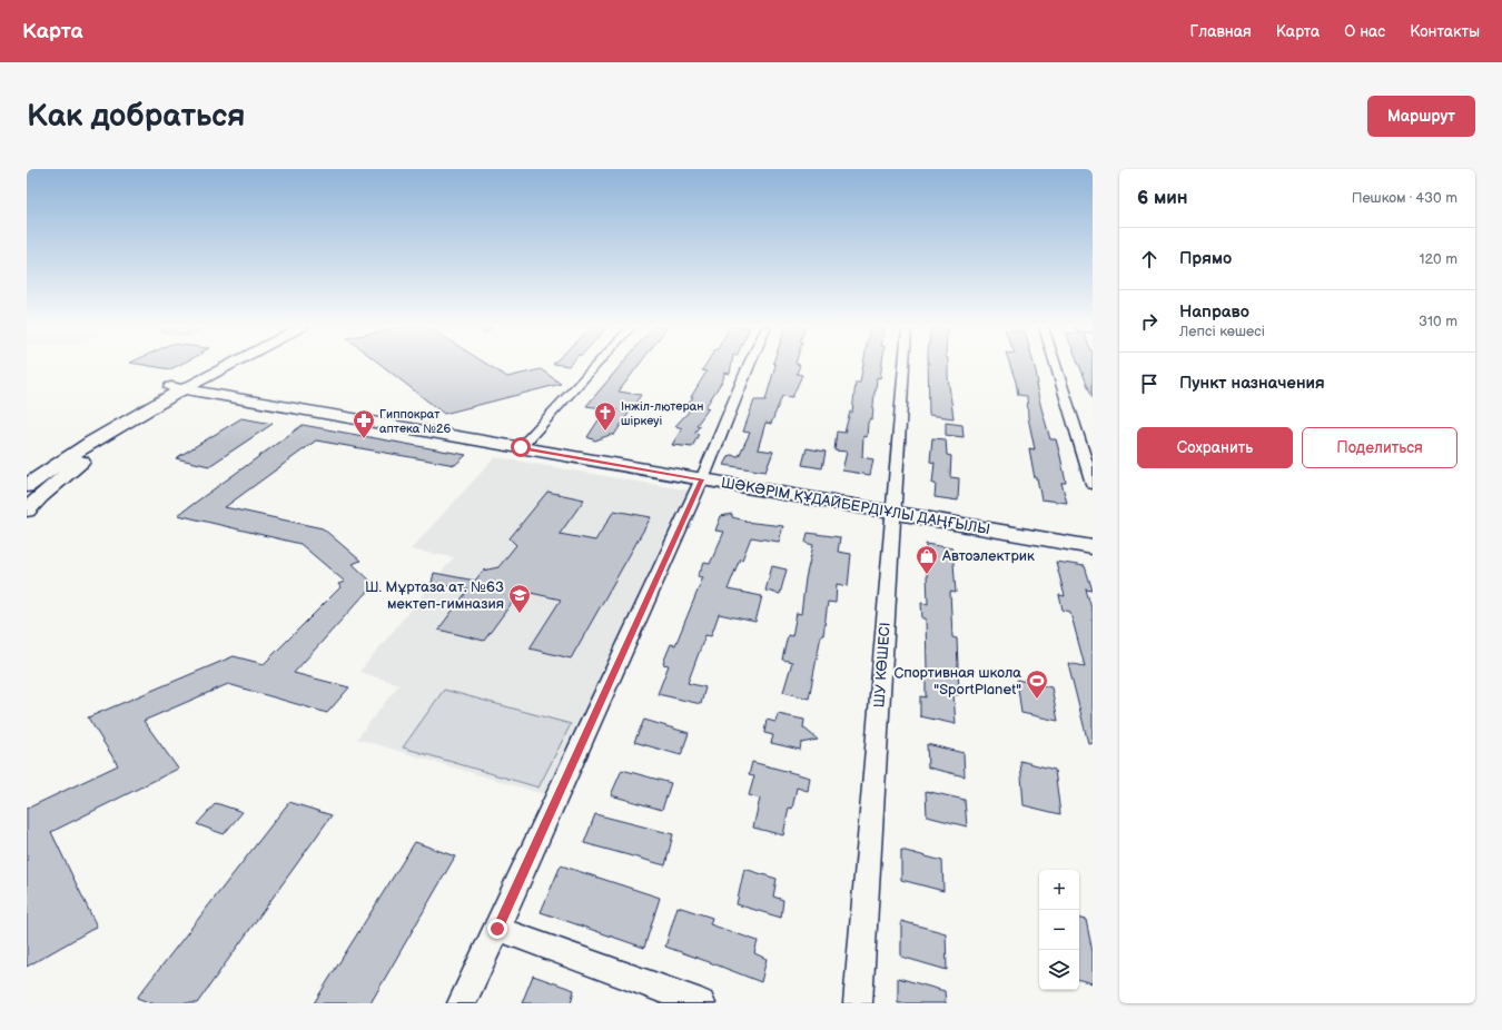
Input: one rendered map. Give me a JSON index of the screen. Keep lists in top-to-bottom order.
{
  "streets": {
    "main road": ["ШӘКӘРІМ ҚҰДАЙБЕРДІҰЛЫ ДАҢҒЫЛЫ"],
    "street": ["ШУ КӨШЕСІ"]
  },
  "crossings": [
    ["ШӘКӘРІМ ҚҰДАЙБЕРДІҰЛЫ ДАҢҒЫЛЫ", "ШУ КӨШЕСІ"]
  ],
  "places": {
    "church": ["Інжіл-лютеран шіркеуі"],
    "pharmacy": ["Гиппократ аптека №26"],
    "shop": ["Автоэлектрик"],
    "school or university": ["Ш. Мұртаза ат. №63 мектеп-гимназия"],
    "sports": ["Спортивная школа \"SportPlanet\""]
  },
  "page": {
    "header": "Карта",
    "nav": [
      "Главная",
      "Карта",
      "О нас",
      "Контакты"
    ],
    "buttons": [
      "Маршрут",
      ["Сохранить", "Поделиться"]
    ],
    "title": "Как добраться",
    "heading": ["6 мин", "Пешком · 430 m"],
    "list": [
      ["Прямо", "120 m"],
      ["Направо", "Лепсі көшесі", "310 m"],
      "Пункт назначения"
    ],
    "map_buttons": ["+", "−"]
  }
}
